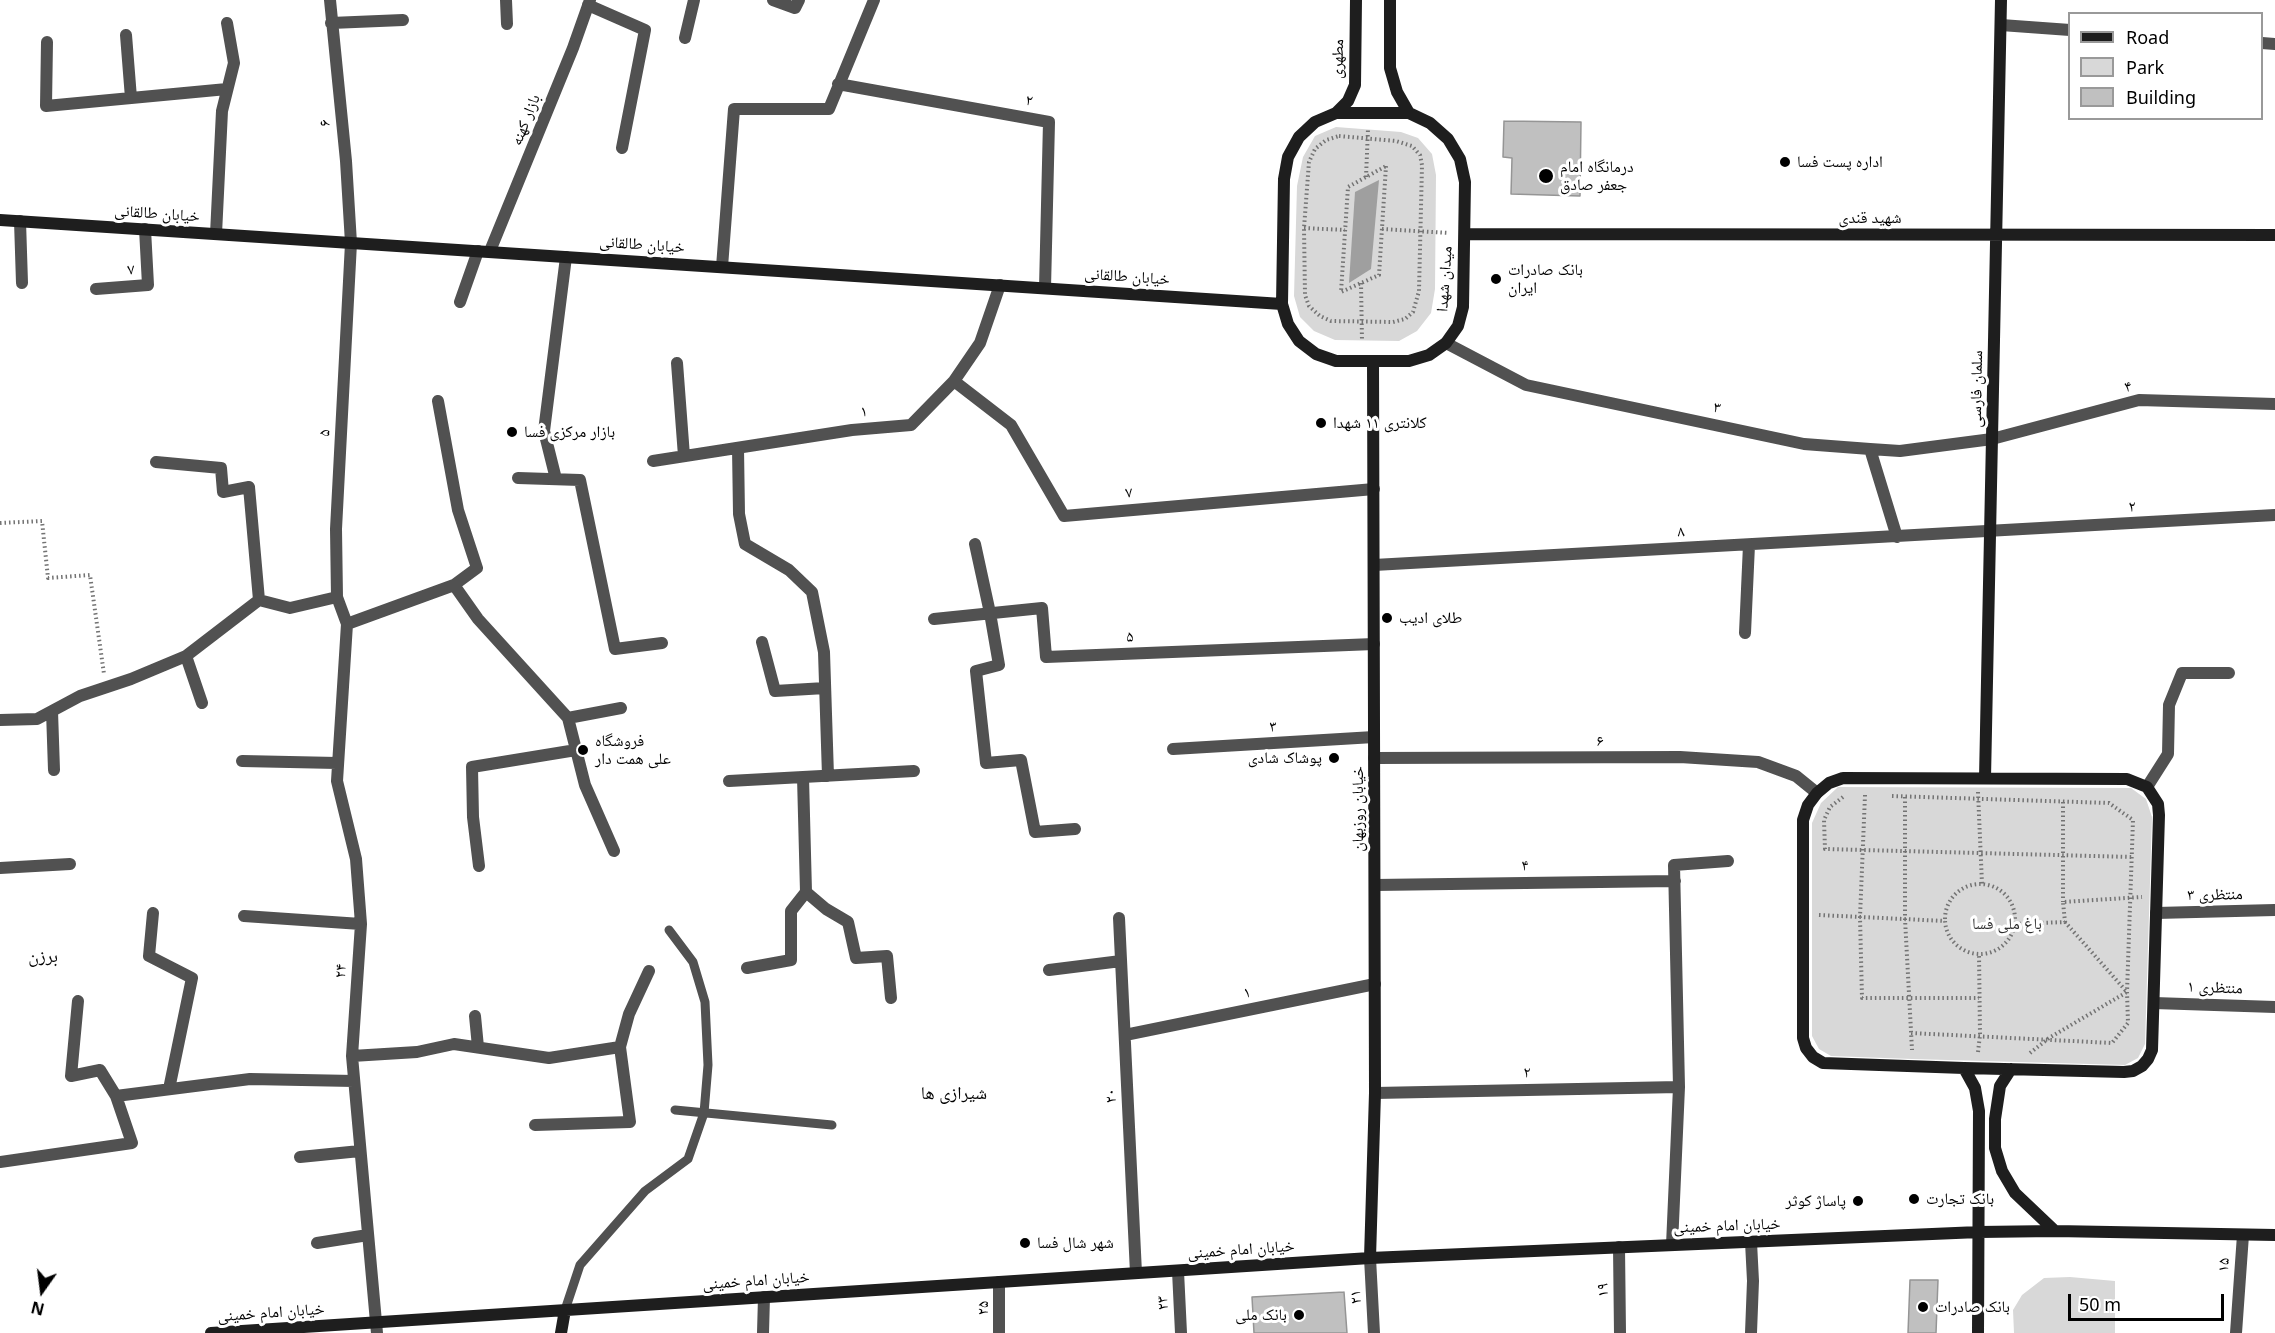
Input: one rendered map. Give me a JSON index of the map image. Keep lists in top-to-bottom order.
{
  "streets": {
    "street": [
      "مطهری",
      "۲",
      "بازار کهنه",
      "۶",
      "خیابان طالقانی",
      "شهید قندی",
      "۷",
      "میدان شهدا",
      "۴",
      "سلمان فارسی",
      "۳",
      "۱",
      "۵",
      "۸",
      "خیابان روزبهان",
      "منتظری ۳",
      "۲۴",
      "منتظری ۱",
      "۲۰",
      "خیابان امام خمینی",
      "۱۵",
      "۱۹",
      "۲۱",
      "۲۳",
      "۲۵"
    ]
  },
  "crossings": [
    ["مطهری", "میدان شهدا"],
    ["۲", "خیابان طالقانی"],
    ["۲", "سلمان فارسی"],
    ["۲", "۸"],
    ["۲", "خیابان روزبهان"],
    ["بازار کهنه", "خیابان طالقانی"],
    ["۶", "خیابان طالقانی"],
    ["۶", "۵"],
    ["۶", "خیابان روزبهان"],
    ["خیابان طالقانی", "۷"],
    ["خیابان طالقانی", "میدان شهدا"],
    ["خیابان طالقانی", "۱"],
    ["خیابان طالقانی", "۵"],
    ["شهید قندی", "میدان شهدا"],
    ["شهید قندی", "سلمان فارسی"],
    ["۷", "۱"],
    ["۷", "خیابان روزبهان"],
    ["میدان شهدا", "۳"],
    ["میدان شهدا", "خیابان روزبهان"],
    ["۴", "سلمان فارسی"],
    ["۴", "۳"],
    ["۴", "خیابان روزبهان"],
    ["سلمان فارسی", "۳"],
    ["سلمان فارسی", "۸"],
    ["۳", "خیابان روزبهان"],
    ["۱", "خیابان روزبهان"],
    ["۱", "۲۰"],
    ["۵", "خیابان روزبهان"],
    ["۵", "۲۴"],
    ["۸", "خیابان روزبهان"],
    ["خیابان روزبهان", "خیابان امام خمینی"],
    ["خیابان روزبهان", "۲۱"],
    ["۲۴", "خیابان امام خمینی"],
    ["۲۰", "خیابان امام خمینی"],
    ["خیابان امام خمینی", "۱۵"],
    ["خیابان امام خمینی", "۱۹"],
    ["خیابان امام خمینی", "۲۱"],
    ["خیابان امام خمینی", "۲۳"],
    ["خیابان امام خمینی", "۲۵"]
  ],
  "districts": ["برزن", "شیرازی ها"],
  "parks": ["باغ ملی فسا"],
  "places": [
    "اداره پست فسا",
    "درمانگاه امام جعفر صادق",
    "بانک صادرات ایران",
    "کلانتری ۱۱ شهدا",
    "بازار مرکزی فسا",
    "طلای ادیب",
    "فروشگاه علی همت دار",
    "پوشاک شادی",
    "بانک تجارت",
    "پاساژ کوثر",
    "شهر شال فسا",
    "بانک صادرات",
    "بانک ملی"
  ],
  "legend": ["Road", "Park", "Building"],
  "scale_bar": "50 m",
  "north": "bottom"
}
